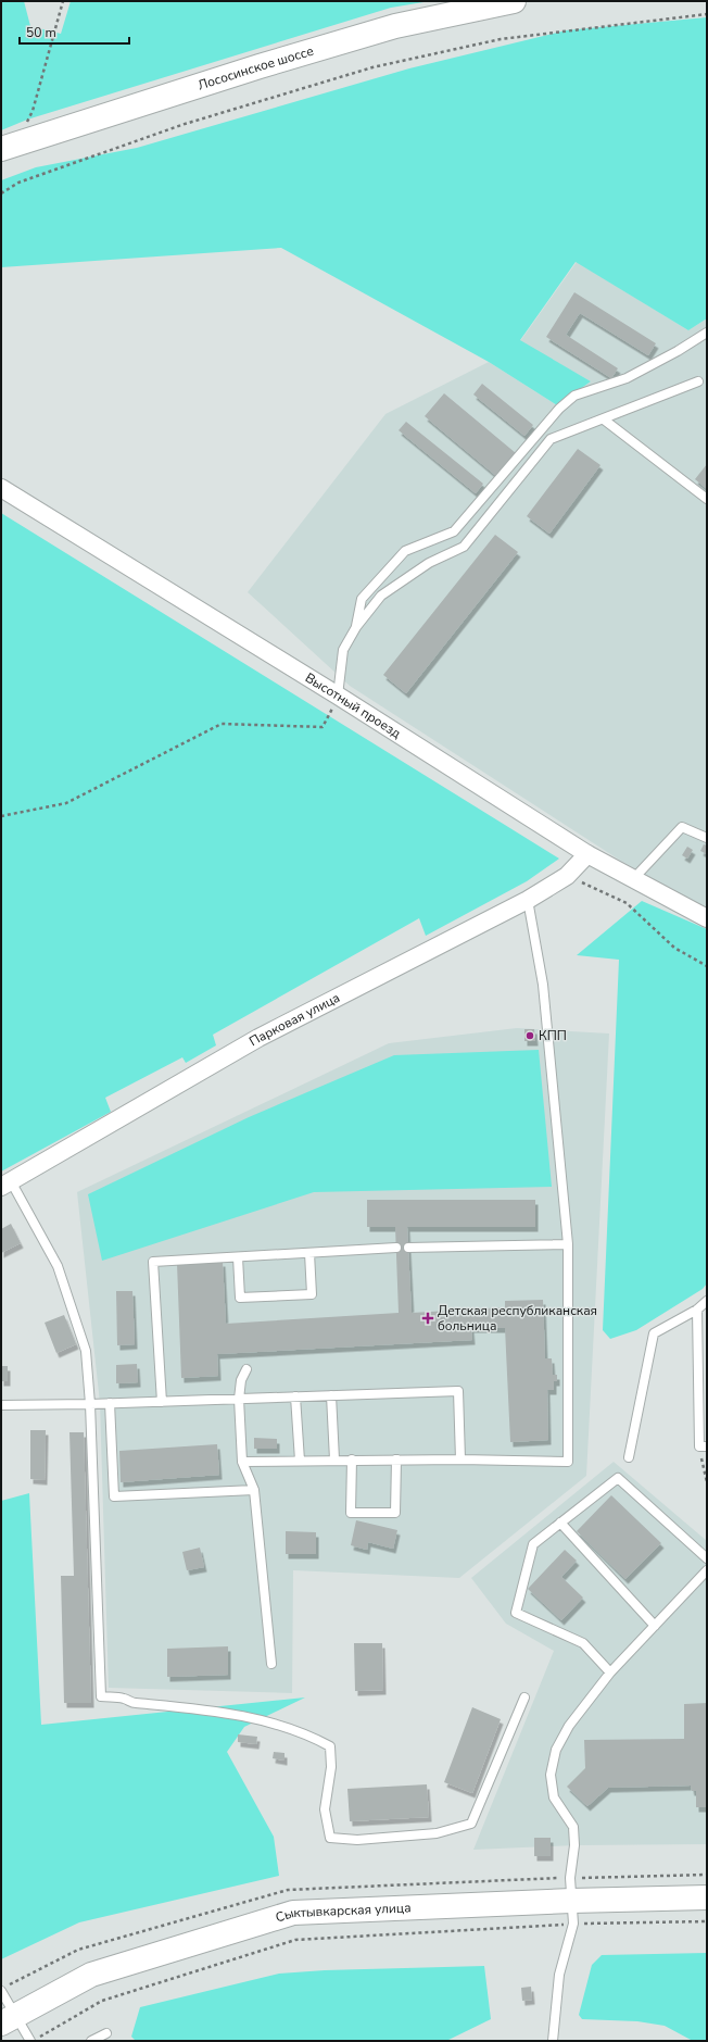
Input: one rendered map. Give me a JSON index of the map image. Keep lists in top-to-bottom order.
{
  "streets": {
    "main road": ["Лососинское шоссе", "Сыктывкарская улица"],
    "street": ["Высотный проезд", "Парковая улица"]
  },
  "crossings": [
    ["Высотный проезд", "Парковая улица"]
  ],
  "places": {
    "other": ["КПП"],
    "health": ["Детская республиканская больница"]
  },
  "scale_bar": "50 m"
}
